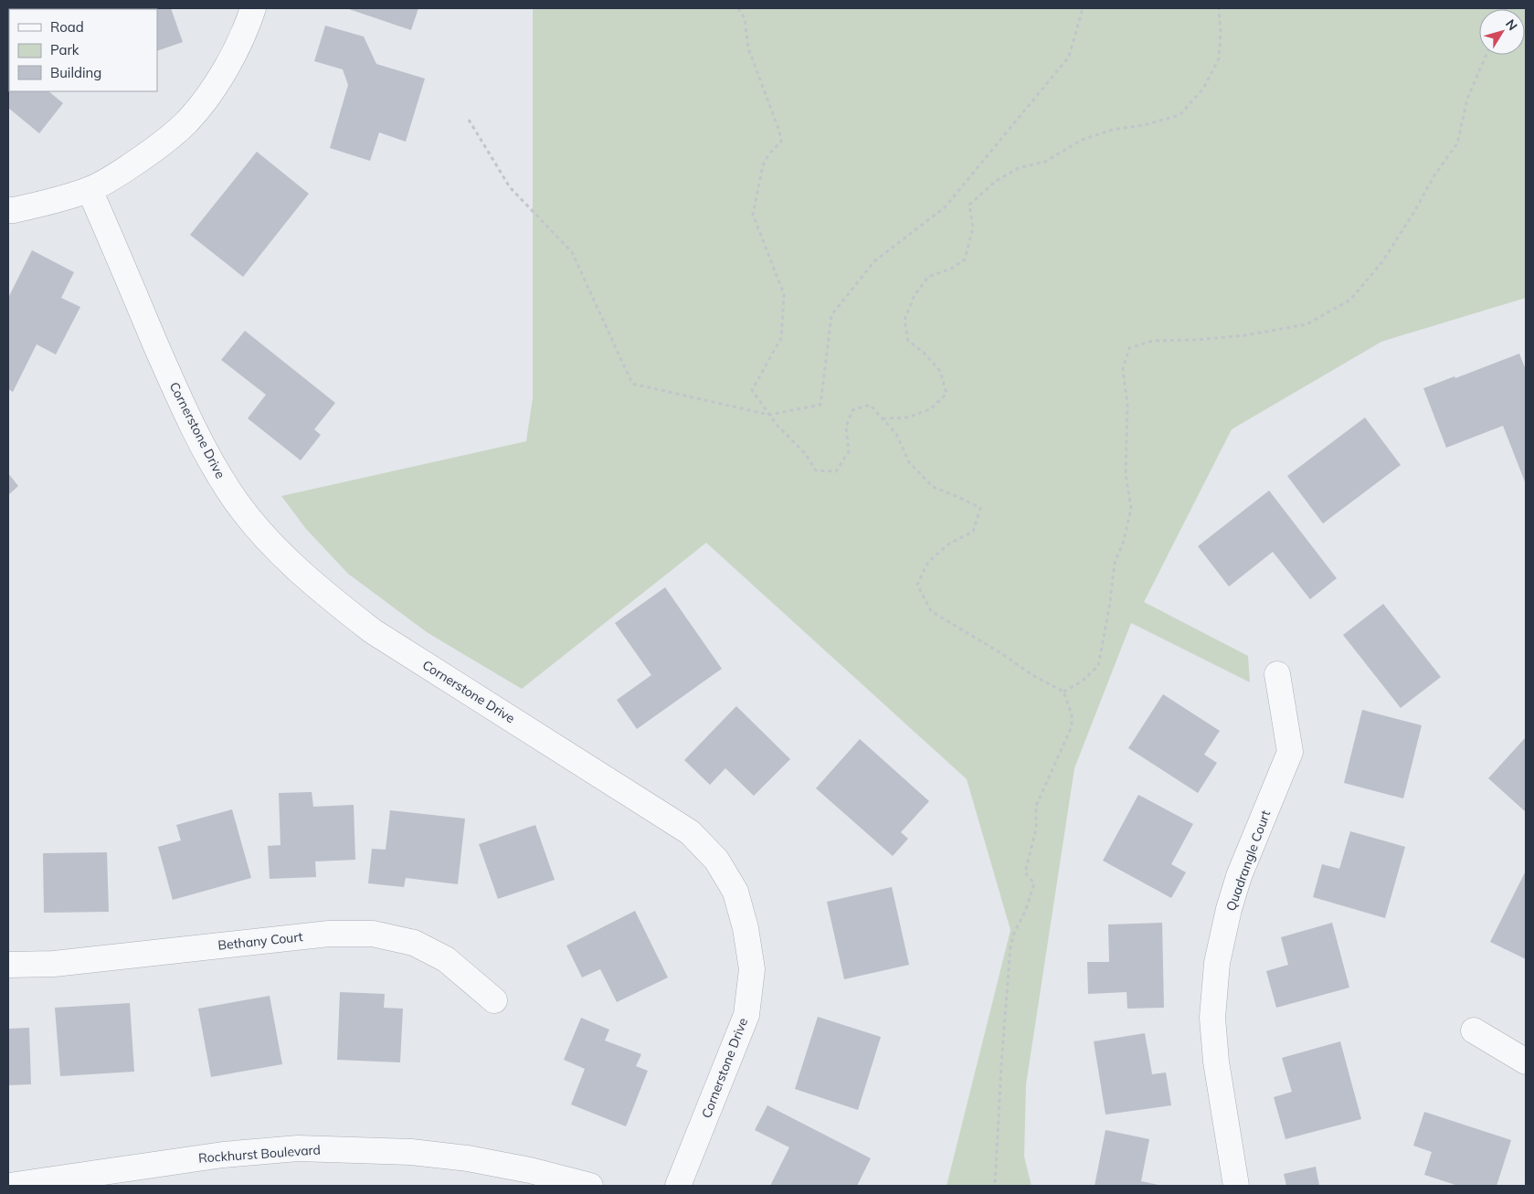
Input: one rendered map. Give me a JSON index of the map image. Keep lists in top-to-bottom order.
{
  "streets": {
    "street": [
      "Cornerstone Drive",
      "Quadrangle Court",
      "Bethany Court",
      "Rockhurst Boulevard"
    ]
  },
  "legend": ["Road", "Park", "Building"],
  "north": "top right"
}
